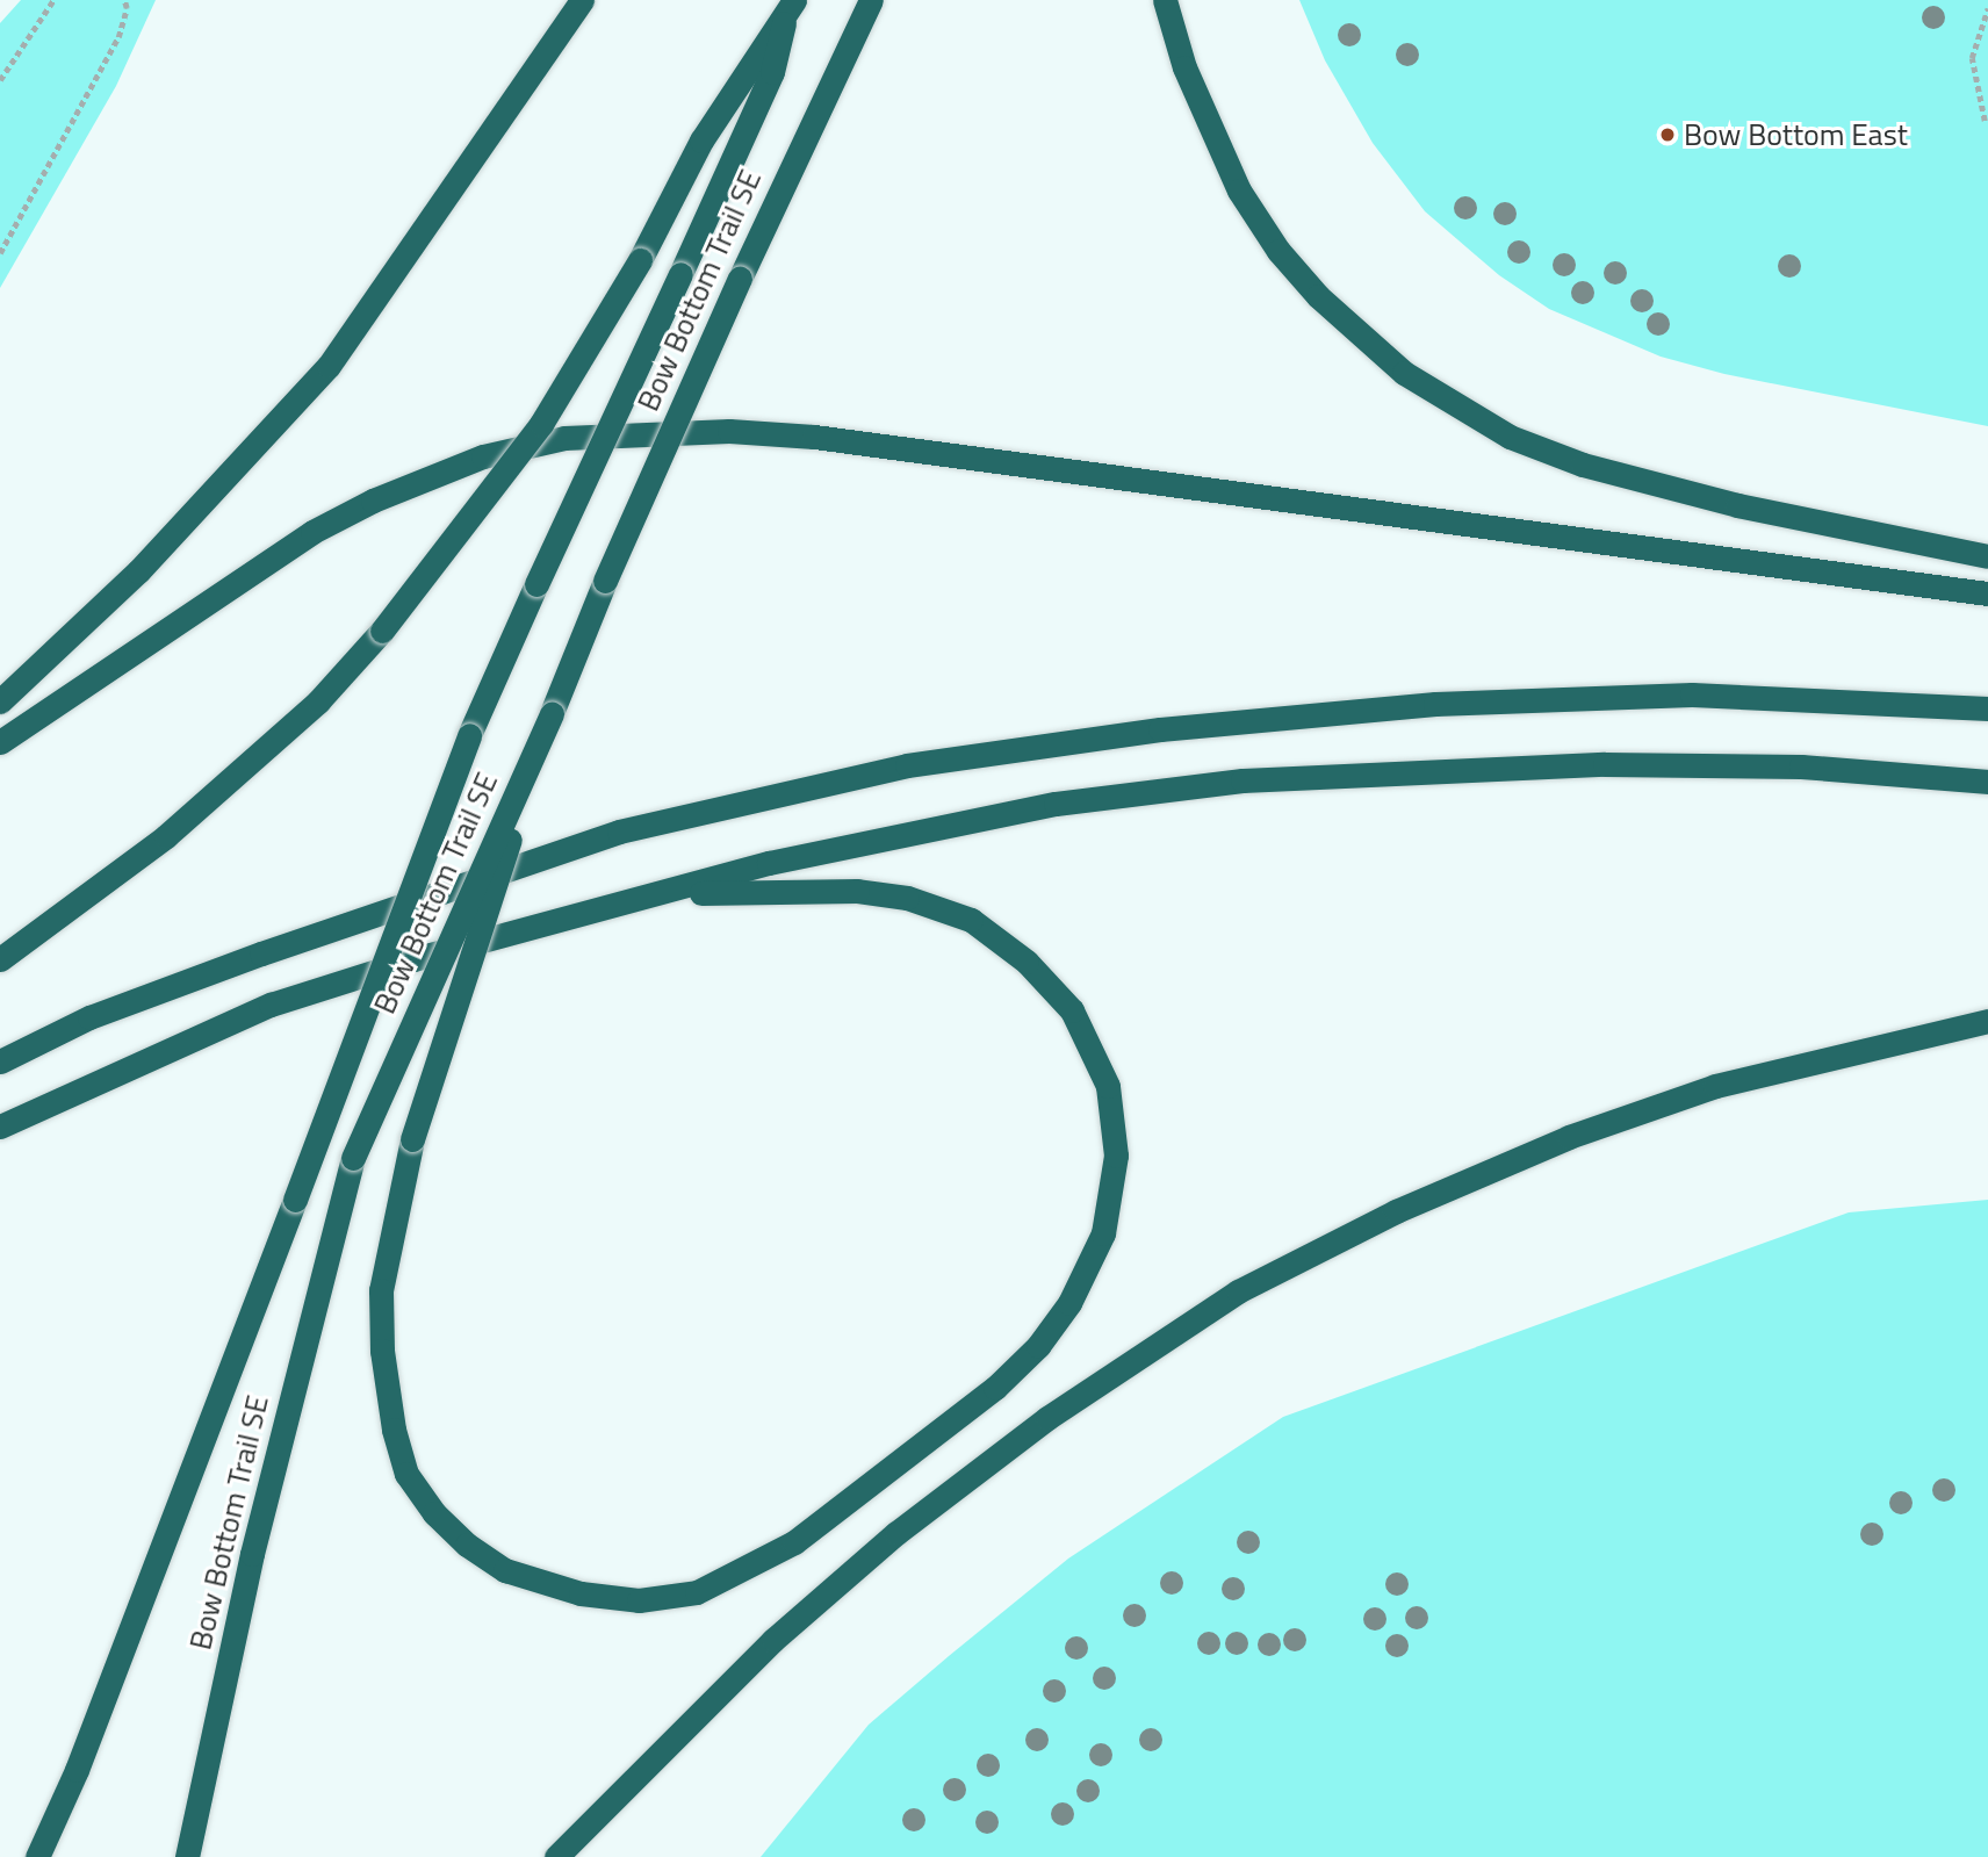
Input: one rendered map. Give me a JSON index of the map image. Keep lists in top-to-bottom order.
{
  "streets": {
    "highway": ["Bow Bottom Trail SE"]
  },
  "places": ["Bow Bottom East"]
}
